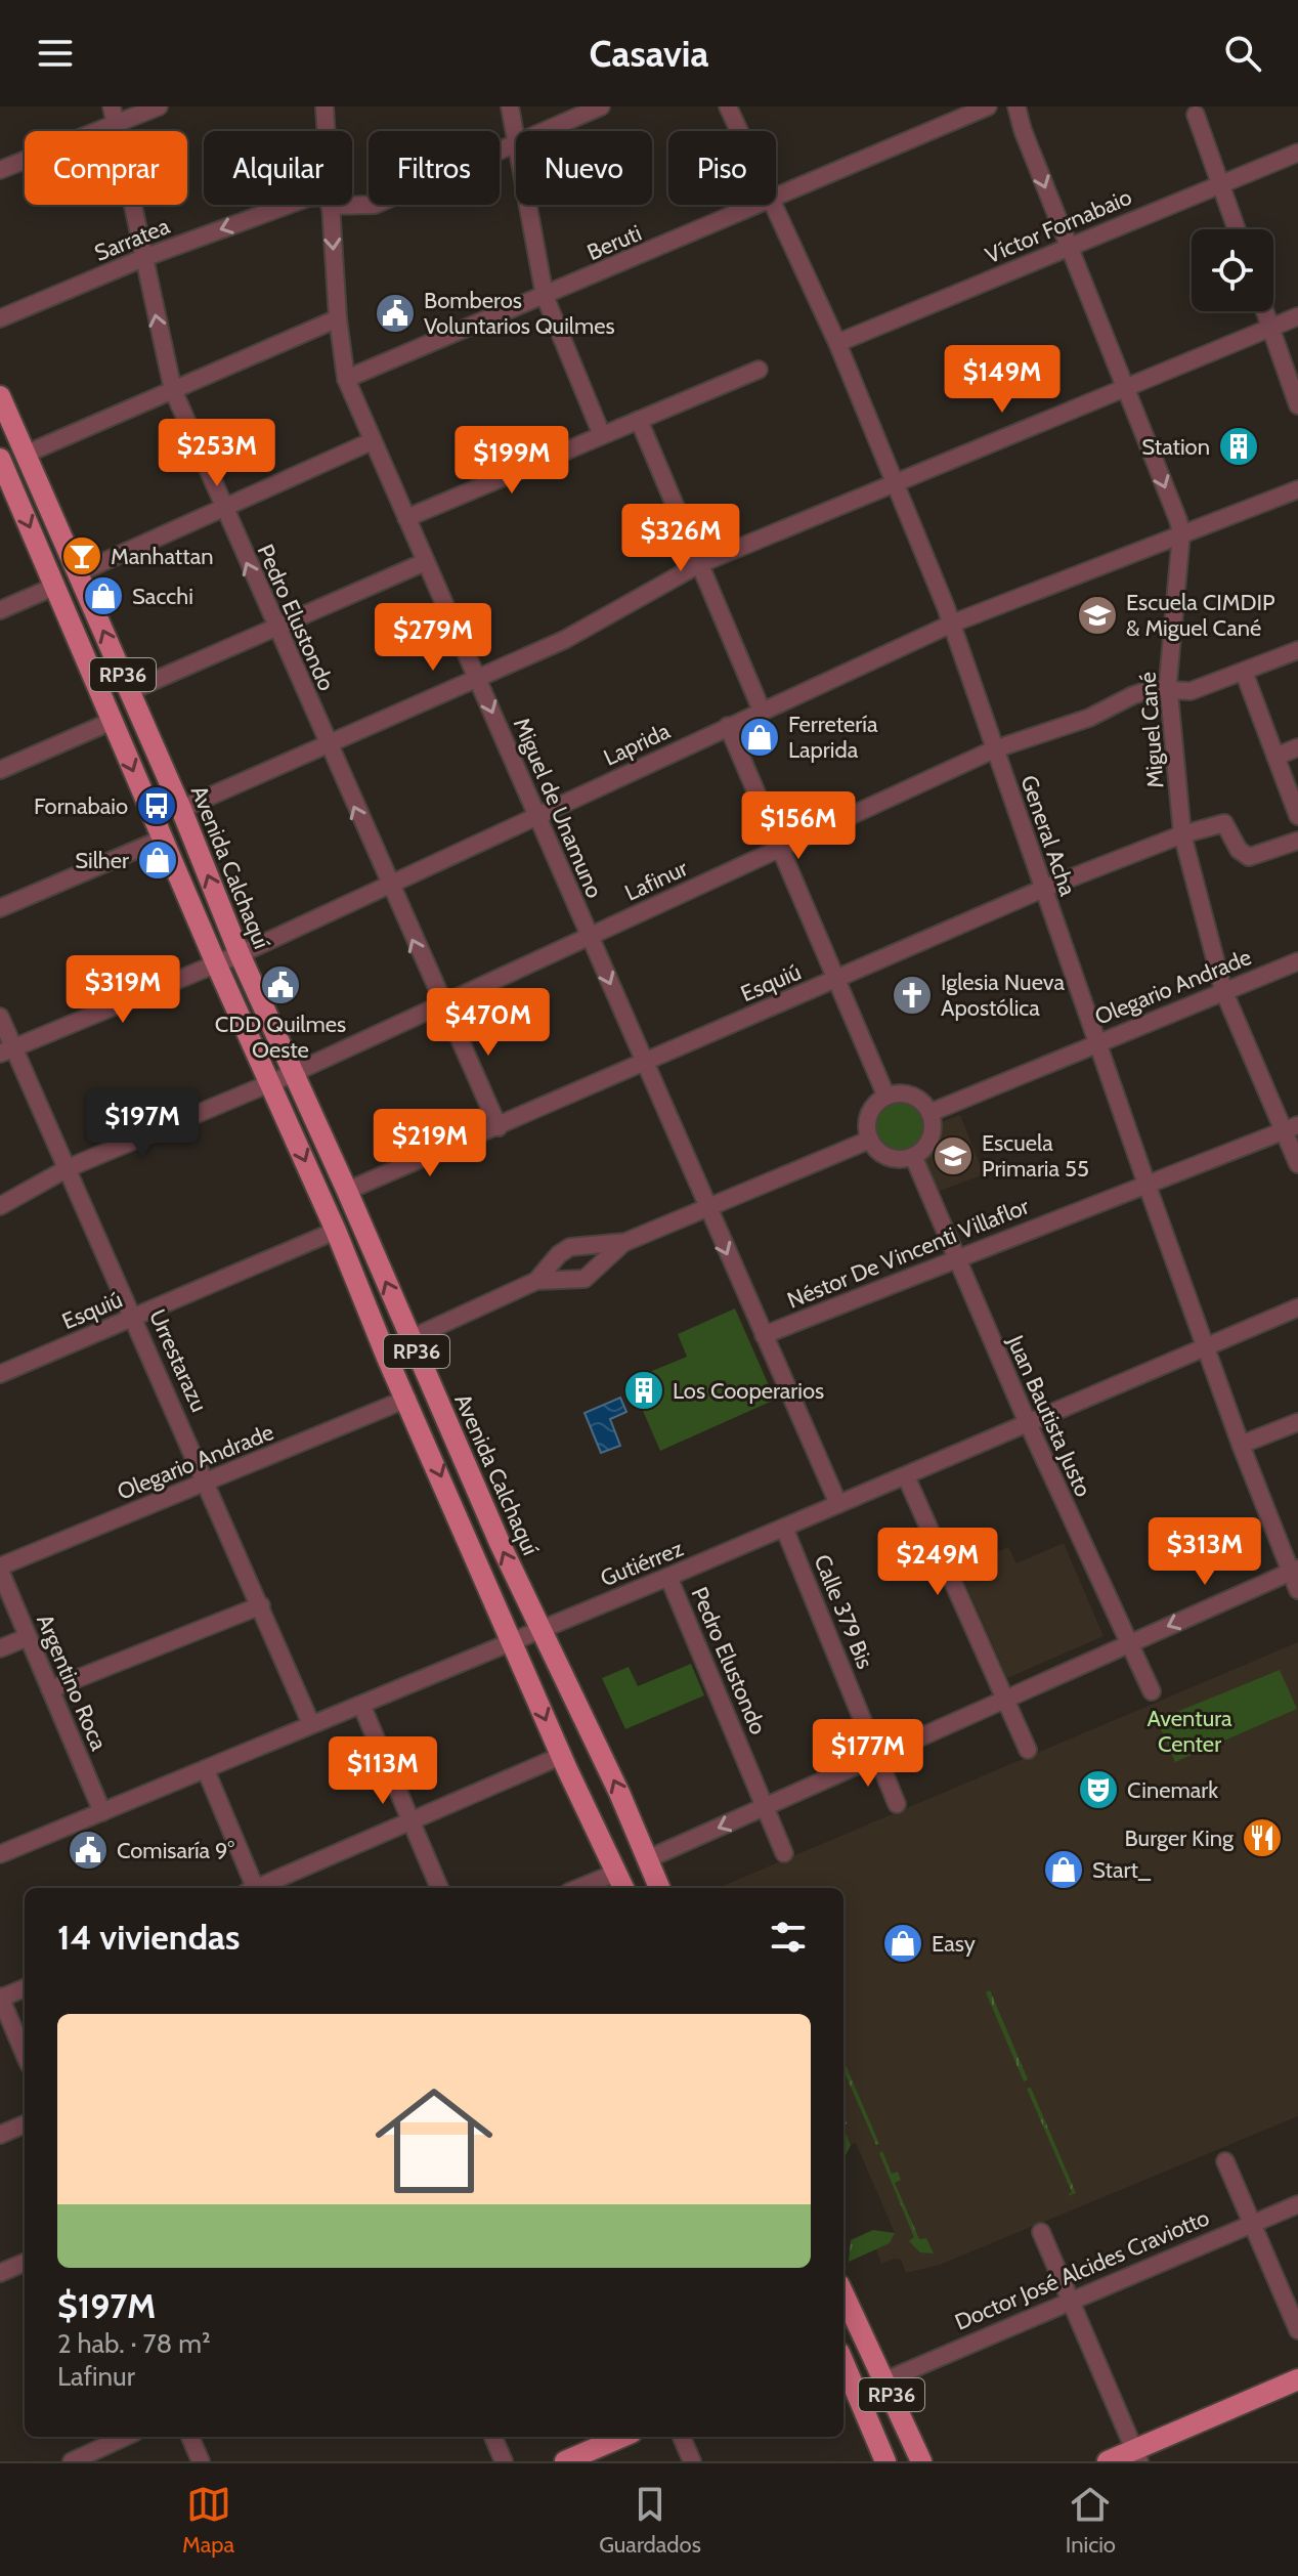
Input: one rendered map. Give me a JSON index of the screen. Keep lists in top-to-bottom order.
{
  "streets": {
    "main road": ["RP36", "Avenida Calchaquí"],
    "street": [
      "Víctor Fornabaio",
      "Sarratea",
      "Beruti",
      "Pedro Elustondo",
      "Miguel Cané",
      "Laprida",
      "Miguel de Unamuno",
      "General Acha",
      "Lafinur",
      "Esquiú",
      "Olegario Andrade",
      "Néstor De Vincenti Villaflor",
      "Urrestarazu",
      "Juan Bautista Justo",
      "Gutiérrez",
      "Calle 379 Bis",
      "Argentino Roca",
      "Doctor José Alcides Craviotto"
    ]
  },
  "crossings": [
    ["Víctor Fornabaio", "Miguel Cané"],
    ["Víctor Fornabaio", "General Acha"],
    ["Sarratea", "Pedro Elustondo"],
    ["Beruti", "Miguel de Unamuno"],
    ["Pedro Elustondo", "Laprida"],
    ["Pedro Elustondo", "Lafinur"],
    ["Pedro Elustondo", "Esquiú"],
    ["Pedro Elustondo", "Gutiérrez"],
    ["RP36", "Laprida"],
    ["RP36", "Lafinur"],
    ["RP36", "Esquiú"],
    ["RP36", "Olegario Andrade"],
    ["RP36", "Gutiérrez"],
    ["RP36", "Doctor José Alcides Craviotto"],
    ["Miguel Cané", "Laprida"],
    ["Miguel Cané", "Lafinur"],
    ["Miguel Cané", "Esquiú"],
    ["Miguel Cané", "Olegario Andrade"],
    ["Miguel Cané", "Néstor De Vincenti Villaflor"],
    ["Laprida", "Miguel de Unamuno"],
    ["Laprida", "General Acha"],
    ["Laprida", "Avenida Calchaquí"],
    ["Laprida", "Urrestarazu"],
    ["Miguel de Unamuno", "Lafinur"],
    ["Miguel de Unamuno", "Esquiú"],
    ["Miguel de Unamuno", "Néstor De Vincenti Villaflor"],
    ["Miguel de Unamuno", "Gutiérrez"],
    ["General Acha", "Lafinur"],
    ["General Acha", "Esquiú"],
    ["General Acha", "Olegario Andrade"],
    ["General Acha", "Néstor De Vincenti Villaflor"],
    ["General Acha", "Gutiérrez"],
    ["Avenida Calchaquí", "Lafinur"],
    ["Avenida Calchaquí", "Esquiú"],
    ["Avenida Calchaquí", "Gutiérrez"],
    ["Lafinur", "Urrestarazu"],
    ["Esquiú", "Urrestarazu"],
    ["Olegario Andrade", "Urrestarazu"],
    ["Olegario Andrade", "Juan Bautista Justo"],
    ["Olegario Andrade", "Argentino Roca"],
    ["Néstor De Vincenti Villaflor", "Juan Bautista Justo"],
    ["Urrestarazu", "Gutiérrez"],
    ["Juan Bautista Justo", "Gutiérrez"],
    ["Gutiérrez", "Calle 379 Bis"],
    ["Gutiérrez", "Argentino Roca"]
  ],
  "one_way": ["Pedro Elustondo", "Miguel de Unamuno"],
  "parks": ["Aventura Center"],
  "places": {
    "public building": ["Bomberos Voluntarios Quilmes", "CDD Quilmes Oeste", "Comisaría 9°"],
    "building": ["Station", "Los Cooperarios"],
    "bar": ["Manhattan"],
    "shop": [
      "Sacchi",
      "Ferretería Laprida",
      "Silher",
      "Start_",
      "Easy"
    ],
    "school or university": ["Escuela CIMDIP & Miguel Cané", "Escuela Primaria 55"],
    "bus stop": ["Fornabaio"],
    "church": ["Iglesia Nueva Apostólica"],
    "theatre": ["Cinemark"],
    "restaurant": ["Burger King"]
  },
  "page": {
    "header": "Casavia",
    "chip": [
      "Comprar",
      "Alquilar",
      "Filtros",
      "Nuevo",
      "Piso"
    ],
    "price": [
      "$149M",
      "$253M",
      "$199M",
      "$326M",
      "$279M",
      "$156M",
      "$319M",
      "$470M",
      "$197M",
      "$219M",
      "$313M",
      "$249M",
      "$177M",
      "$113M"
    ],
    "heading": "14 viviendas",
    "list": [
      {
        "name": "$197M",
        "note": "2 hab. · 78 m² · Lafinur"
      }
    ],
    "tabs": ["Mapa", "Guardados", "Inicio"]
  }
}
